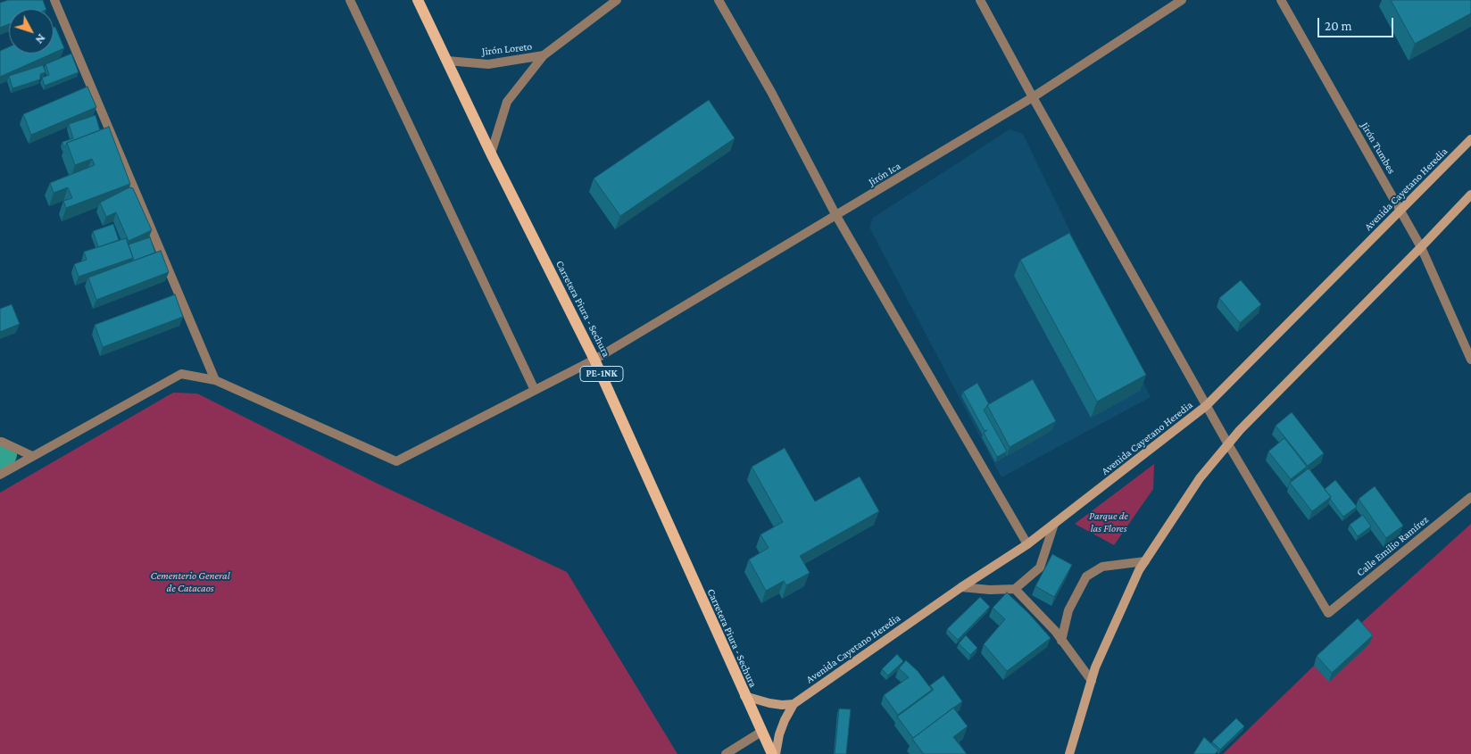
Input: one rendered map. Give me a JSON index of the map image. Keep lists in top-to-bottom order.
{
  "streets": {
    "main road": ["Avenida Cayetano Heredia", "Carretera Piura - Sechura", "PE-1NK"],
    "street": [
      "Jirón Loreto",
      "Jirón Tumbes",
      "Jirón Ica",
      "Calle Emilio Ramírez"
    ]
  },
  "crossings": [
    ["Jirón Loreto", "Carretera Piura - Sechura"],
    ["Jirón Tumbes", "Avenida Cayetano Heredia"],
    ["Jirón Ica", "Carretera Piura - Sechura"]
  ],
  "parks": ["Parque de las Flores", "Cementerio General de Catacaos"],
  "scale_bar": "20 m",
  "north": "bottom right"
}
